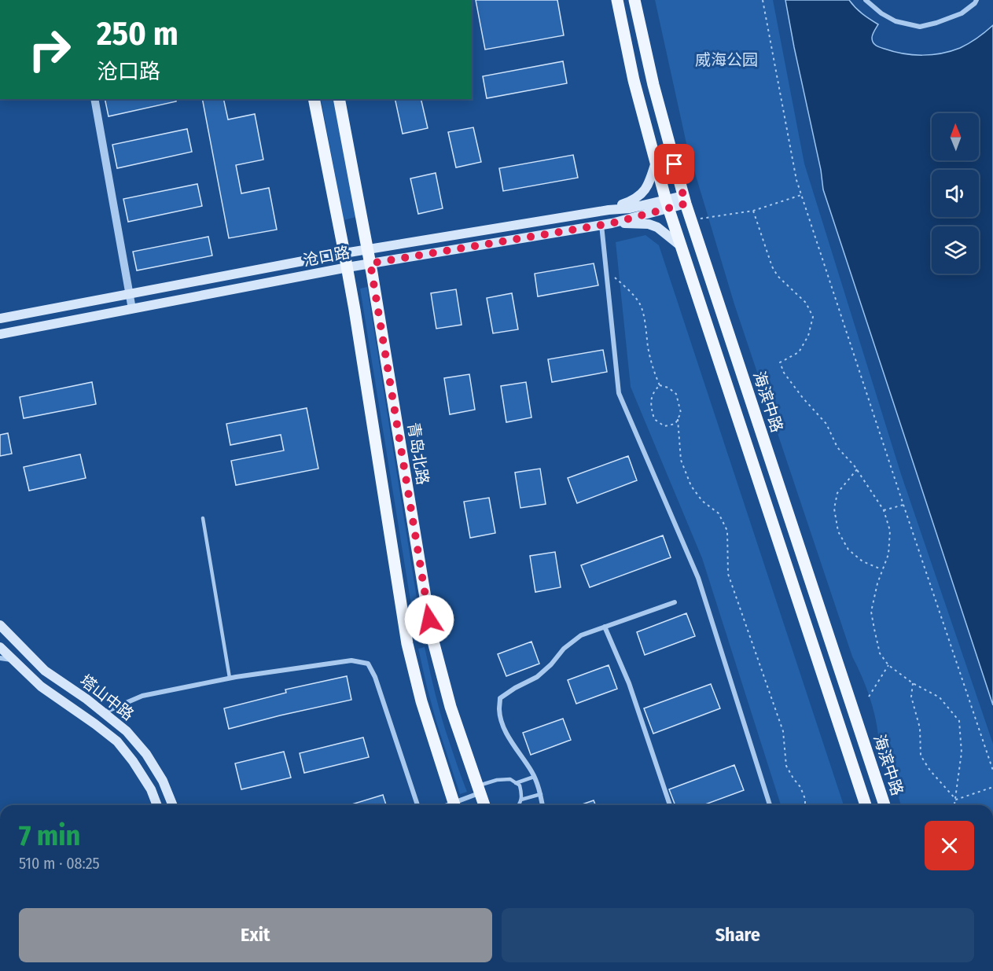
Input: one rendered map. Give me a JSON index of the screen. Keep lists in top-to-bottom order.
{
  "streets": {
    "main road": [
      "沧口路",
      "海滨中路",
      "青岛北路",
      "塔山中路"
    ]
  },
  "crossings": [
    ["沧口路", "海滨中路"],
    ["沧口路", "青岛北路"]
  ],
  "parks": ["威海公园"],
  "north": "top",
  "page": {
    "turn": ["250 m", "沧口路"],
    "heading": ["7 min", "510 m · 08:25"],
    "buttons": ["Exit", "Share"]
  }
}
